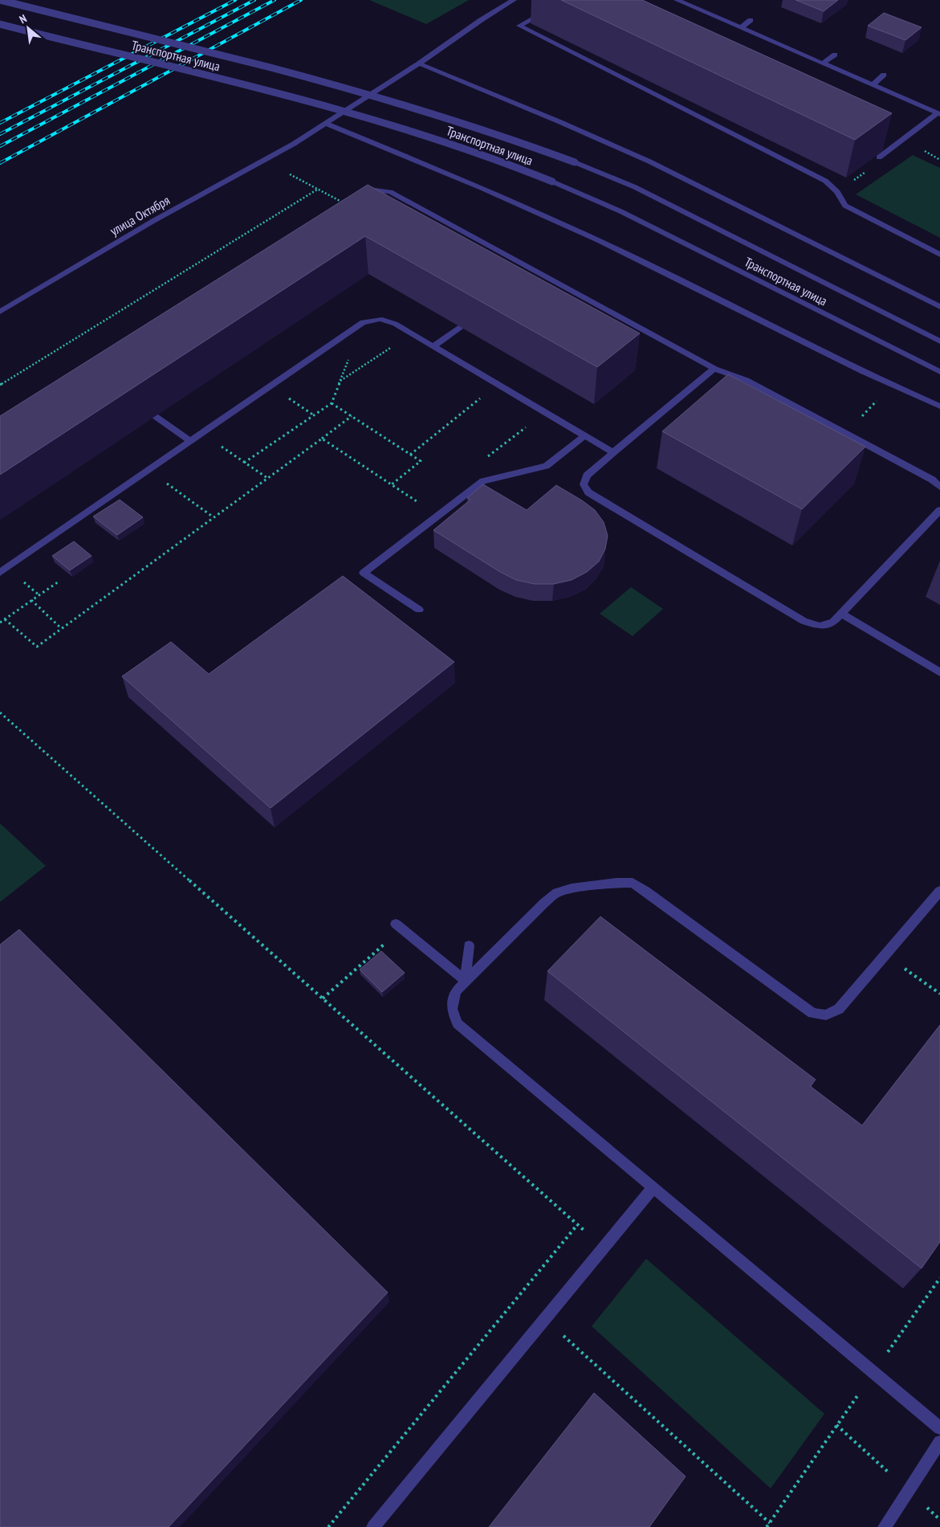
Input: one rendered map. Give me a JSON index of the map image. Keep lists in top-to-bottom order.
{
  "streets": {
    "street": ["Транспортная улица", "улица Октября"]
  },
  "north": "top left"
}
